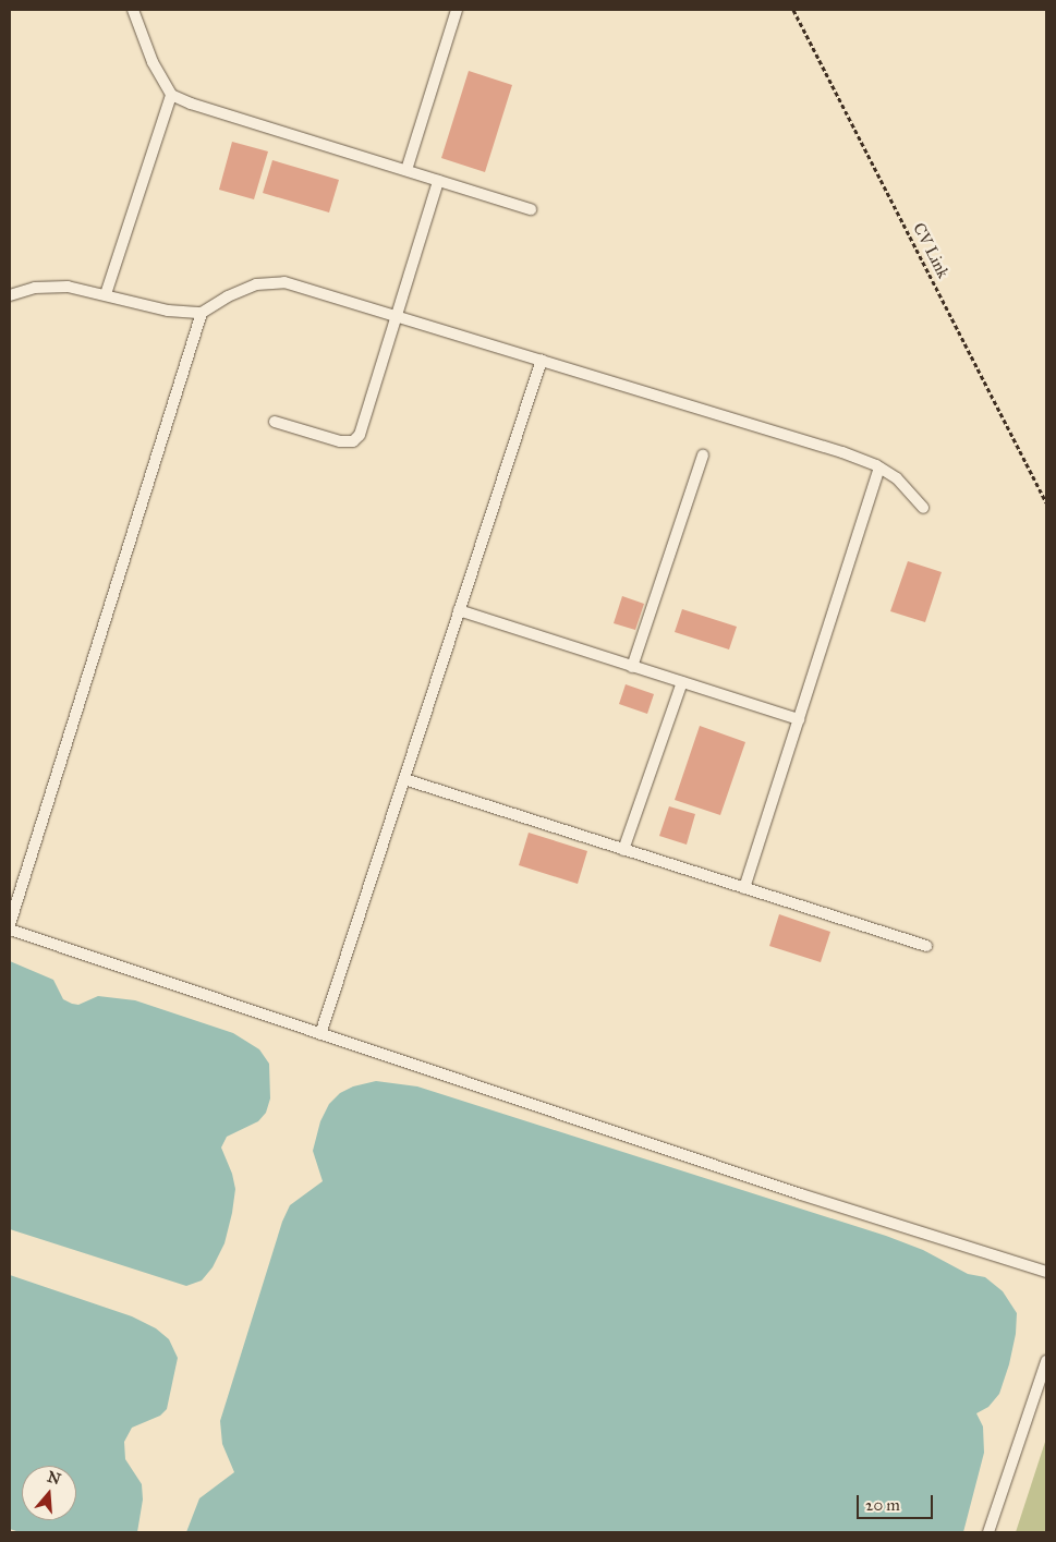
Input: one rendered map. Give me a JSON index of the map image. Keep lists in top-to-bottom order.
{
  "streets": {
    "path": ["CV Link"]
  },
  "scale_bar": "20 m",
  "north": "top"
}
